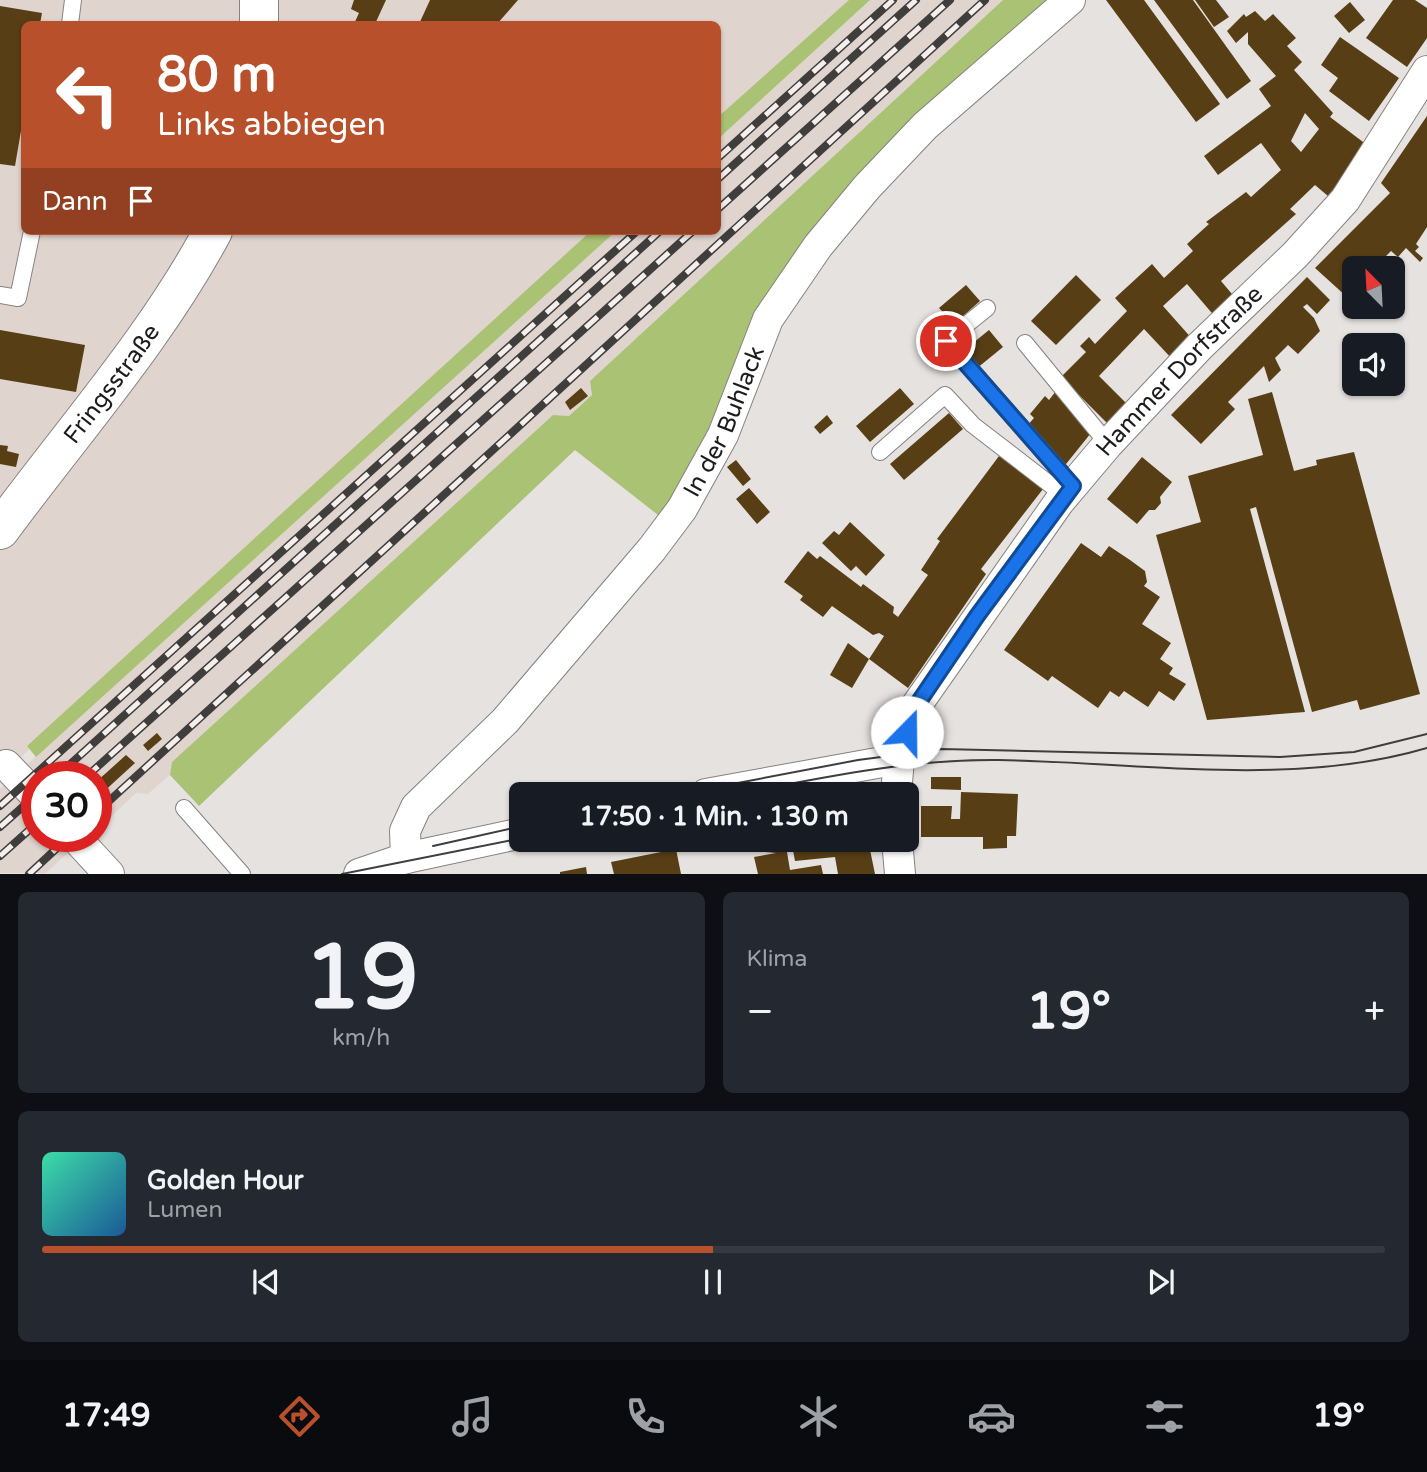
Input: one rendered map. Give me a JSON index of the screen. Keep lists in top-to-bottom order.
{
  "streets": {
    "street": ["Hammer Dorfstraße", "Fringsstraße", "In der Buhlack"]
  },
  "north": "top left",
  "page": {
    "turn": ["80 m", "Links abbiegen"],
    "then": "Dann",
    "limit": "30",
    "trip": "17:50 · 1 Min. · 130 m",
    "tile": [
      ["19", "km/h"],
      "Klima"
    ],
    "heat": ["−", "19°", "+"],
    "song": ["Golden Hour", "Lumen"],
    "tabs": ["17:49", "19°"]
  }
}
